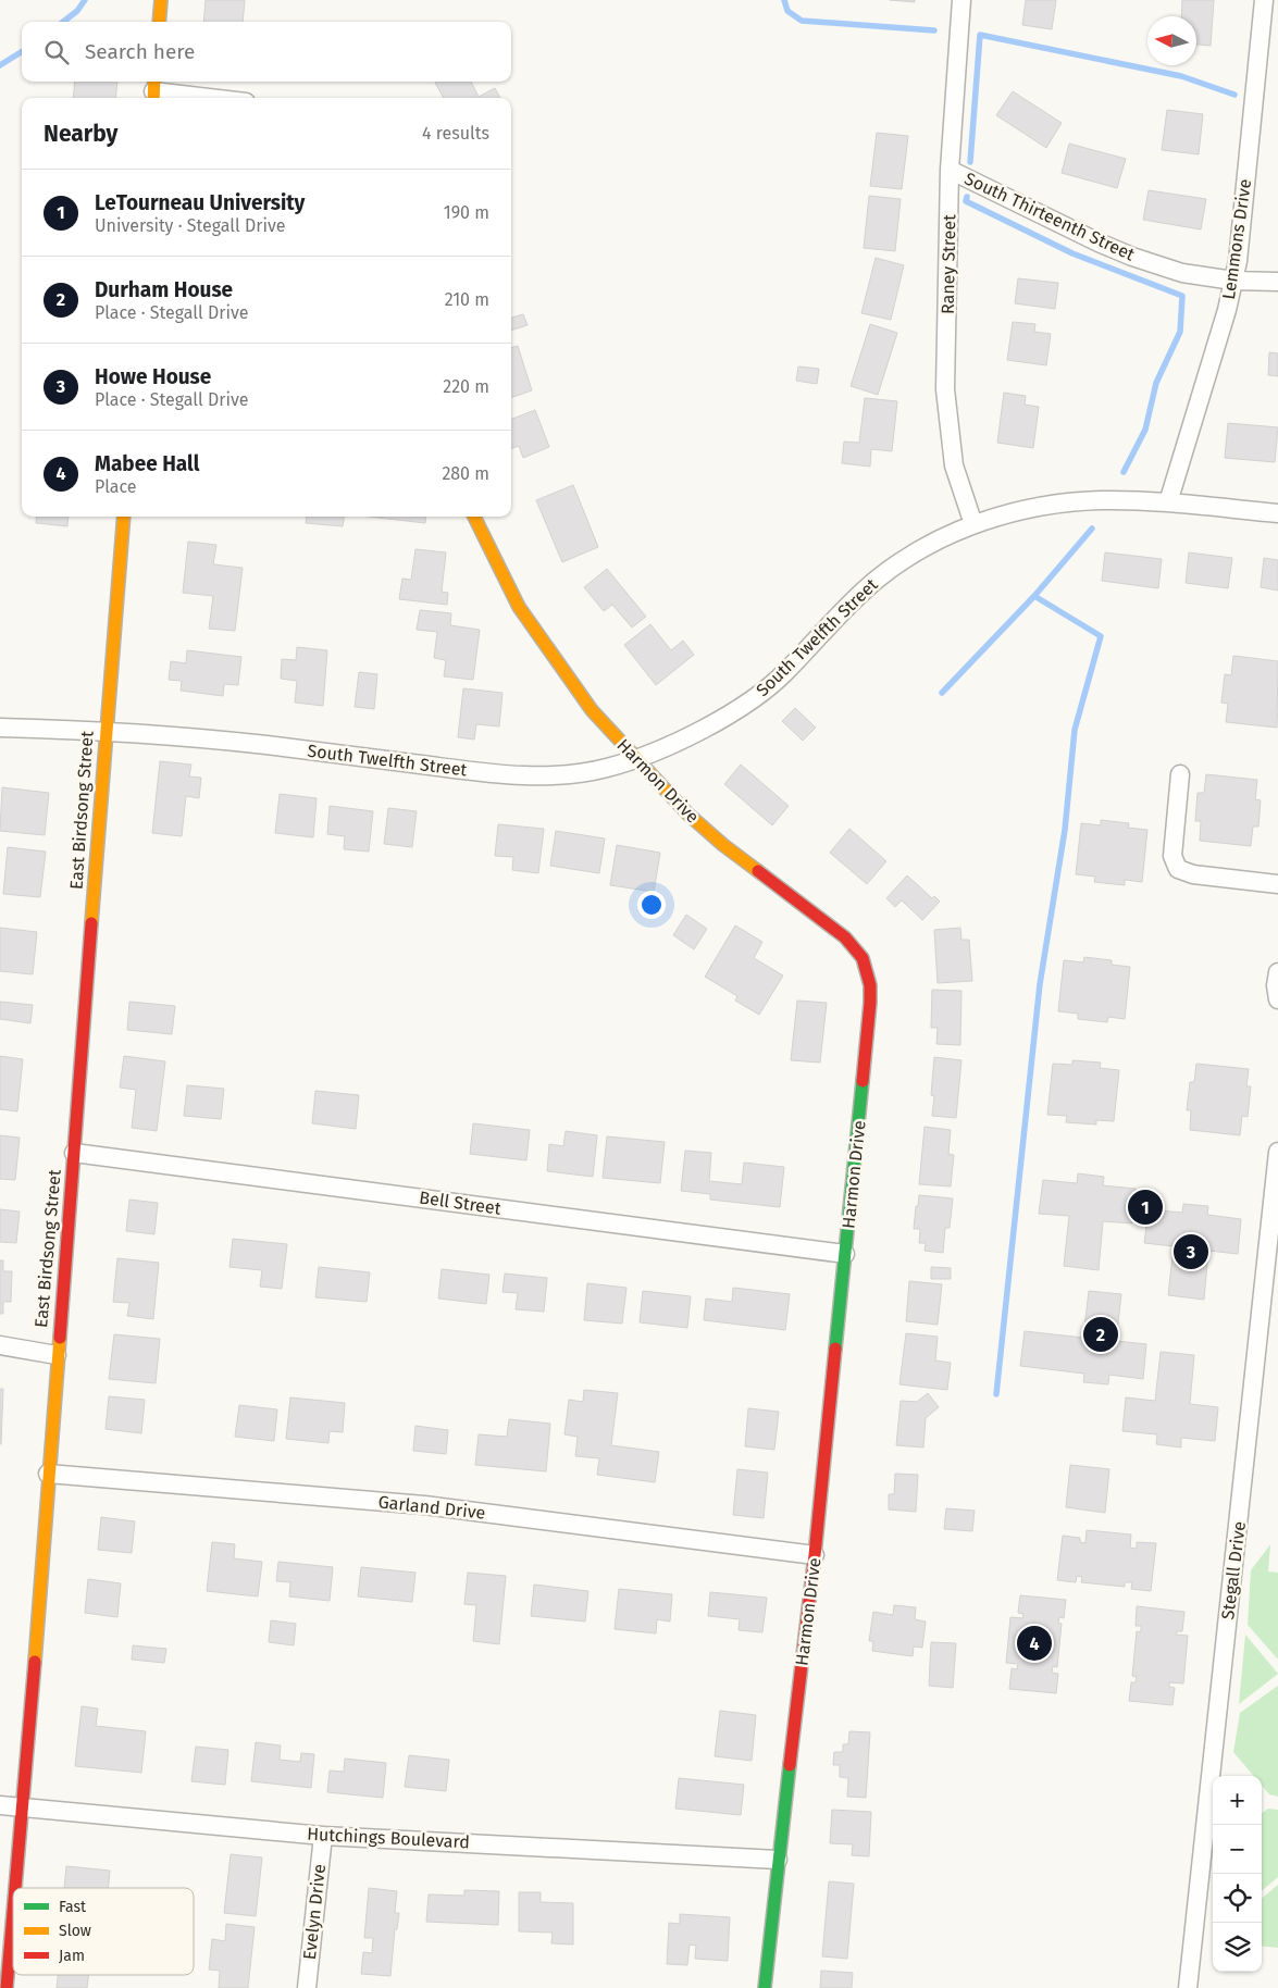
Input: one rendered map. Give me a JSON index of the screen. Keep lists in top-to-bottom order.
{
  "streets": {
    "street": [
      "South Thirteenth Street",
      "Lemmons Drive",
      "Raney Street",
      "South Twelfth Street",
      "Harmon Drive",
      "East Birdsong Street",
      "Bell Street",
      "Garland Drive",
      "Stegall Drive",
      "Hutchings Boulevard",
      "Evelyn Drive"
    ]
  },
  "crossings": [
    ["South Thirteenth Street", "Lemmons Drive"],
    ["South Thirteenth Street", "Raney Street"],
    ["Lemmons Drive", "South Twelfth Street"],
    ["Raney Street", "South Twelfth Street"],
    ["South Twelfth Street", "Harmon Drive"],
    ["South Twelfth Street", "East Birdsong Street"],
    ["Harmon Drive", "Bell Street"],
    ["Harmon Drive", "Garland Drive"],
    ["Harmon Drive", "Hutchings Boulevard"],
    ["East Birdsong Street", "Bell Street"],
    ["East Birdsong Street", "Garland Drive"],
    ["East Birdsong Street", "Hutchings Boulevard"],
    ["Hutchings Boulevard", "Evelyn Drive"]
  ],
  "legend": ["Fast", "Slow", "Jam"],
  "north": "left",
  "page": {
    "search": "Search here",
    "heading": ["Nearby", "4 results"],
    "list": [
      {
        "mark": "1",
        "name": "LeTourneau University",
        "note": "University · Stegall Drive",
        "value": "190 m"
      },
      {
        "mark": "2",
        "name": "Durham House",
        "note": "Place · Stegall Drive",
        "value": "210 m"
      },
      {
        "mark": "3",
        "name": "Howe House",
        "note": "Place · Stegall Drive",
        "value": "220 m"
      },
      {
        "mark": "4",
        "name": "Mabee Hall",
        "note": "Place",
        "value": "280 m"
      }
    ],
    "pins": [
      "1",
      "3",
      "2",
      "4"
    ],
    "map_buttons": ["+", "−"]
  }
}
